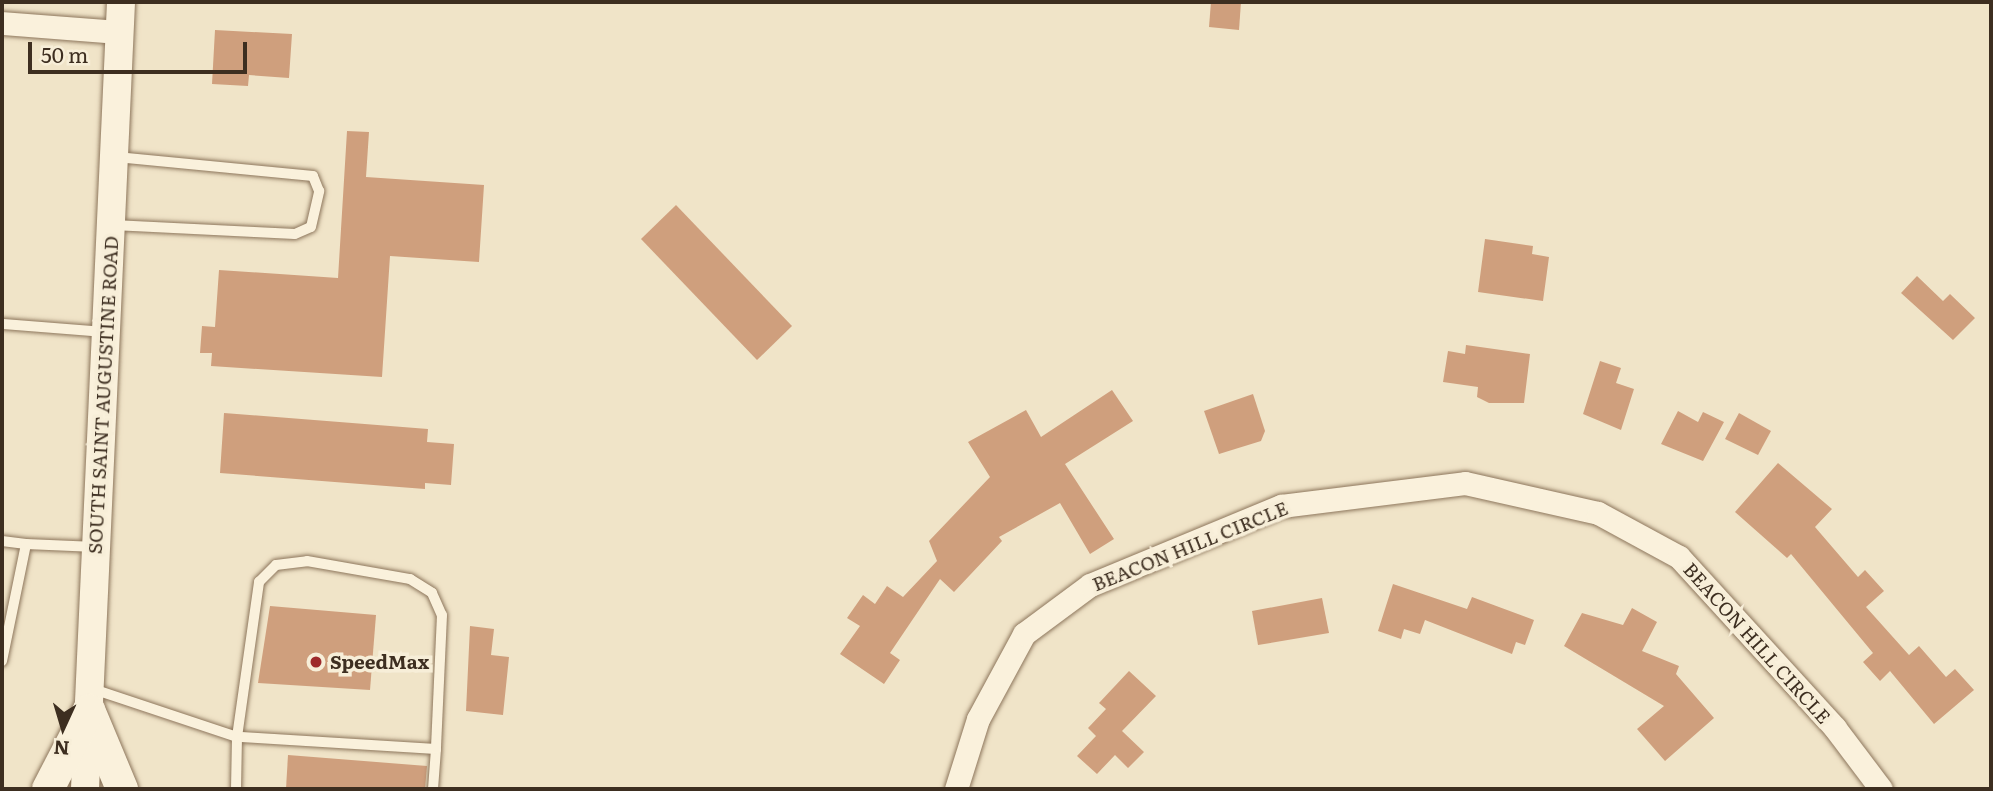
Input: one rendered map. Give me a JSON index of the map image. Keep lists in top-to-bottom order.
{
  "streets": {
    "street": ["SOUTH SAINT AUGUSTINE ROAD", "BEACON HILL CIRCLE"]
  },
  "places": ["SpeedMax"],
  "scale_bar": "50 m",
  "north": "bottom"
}
